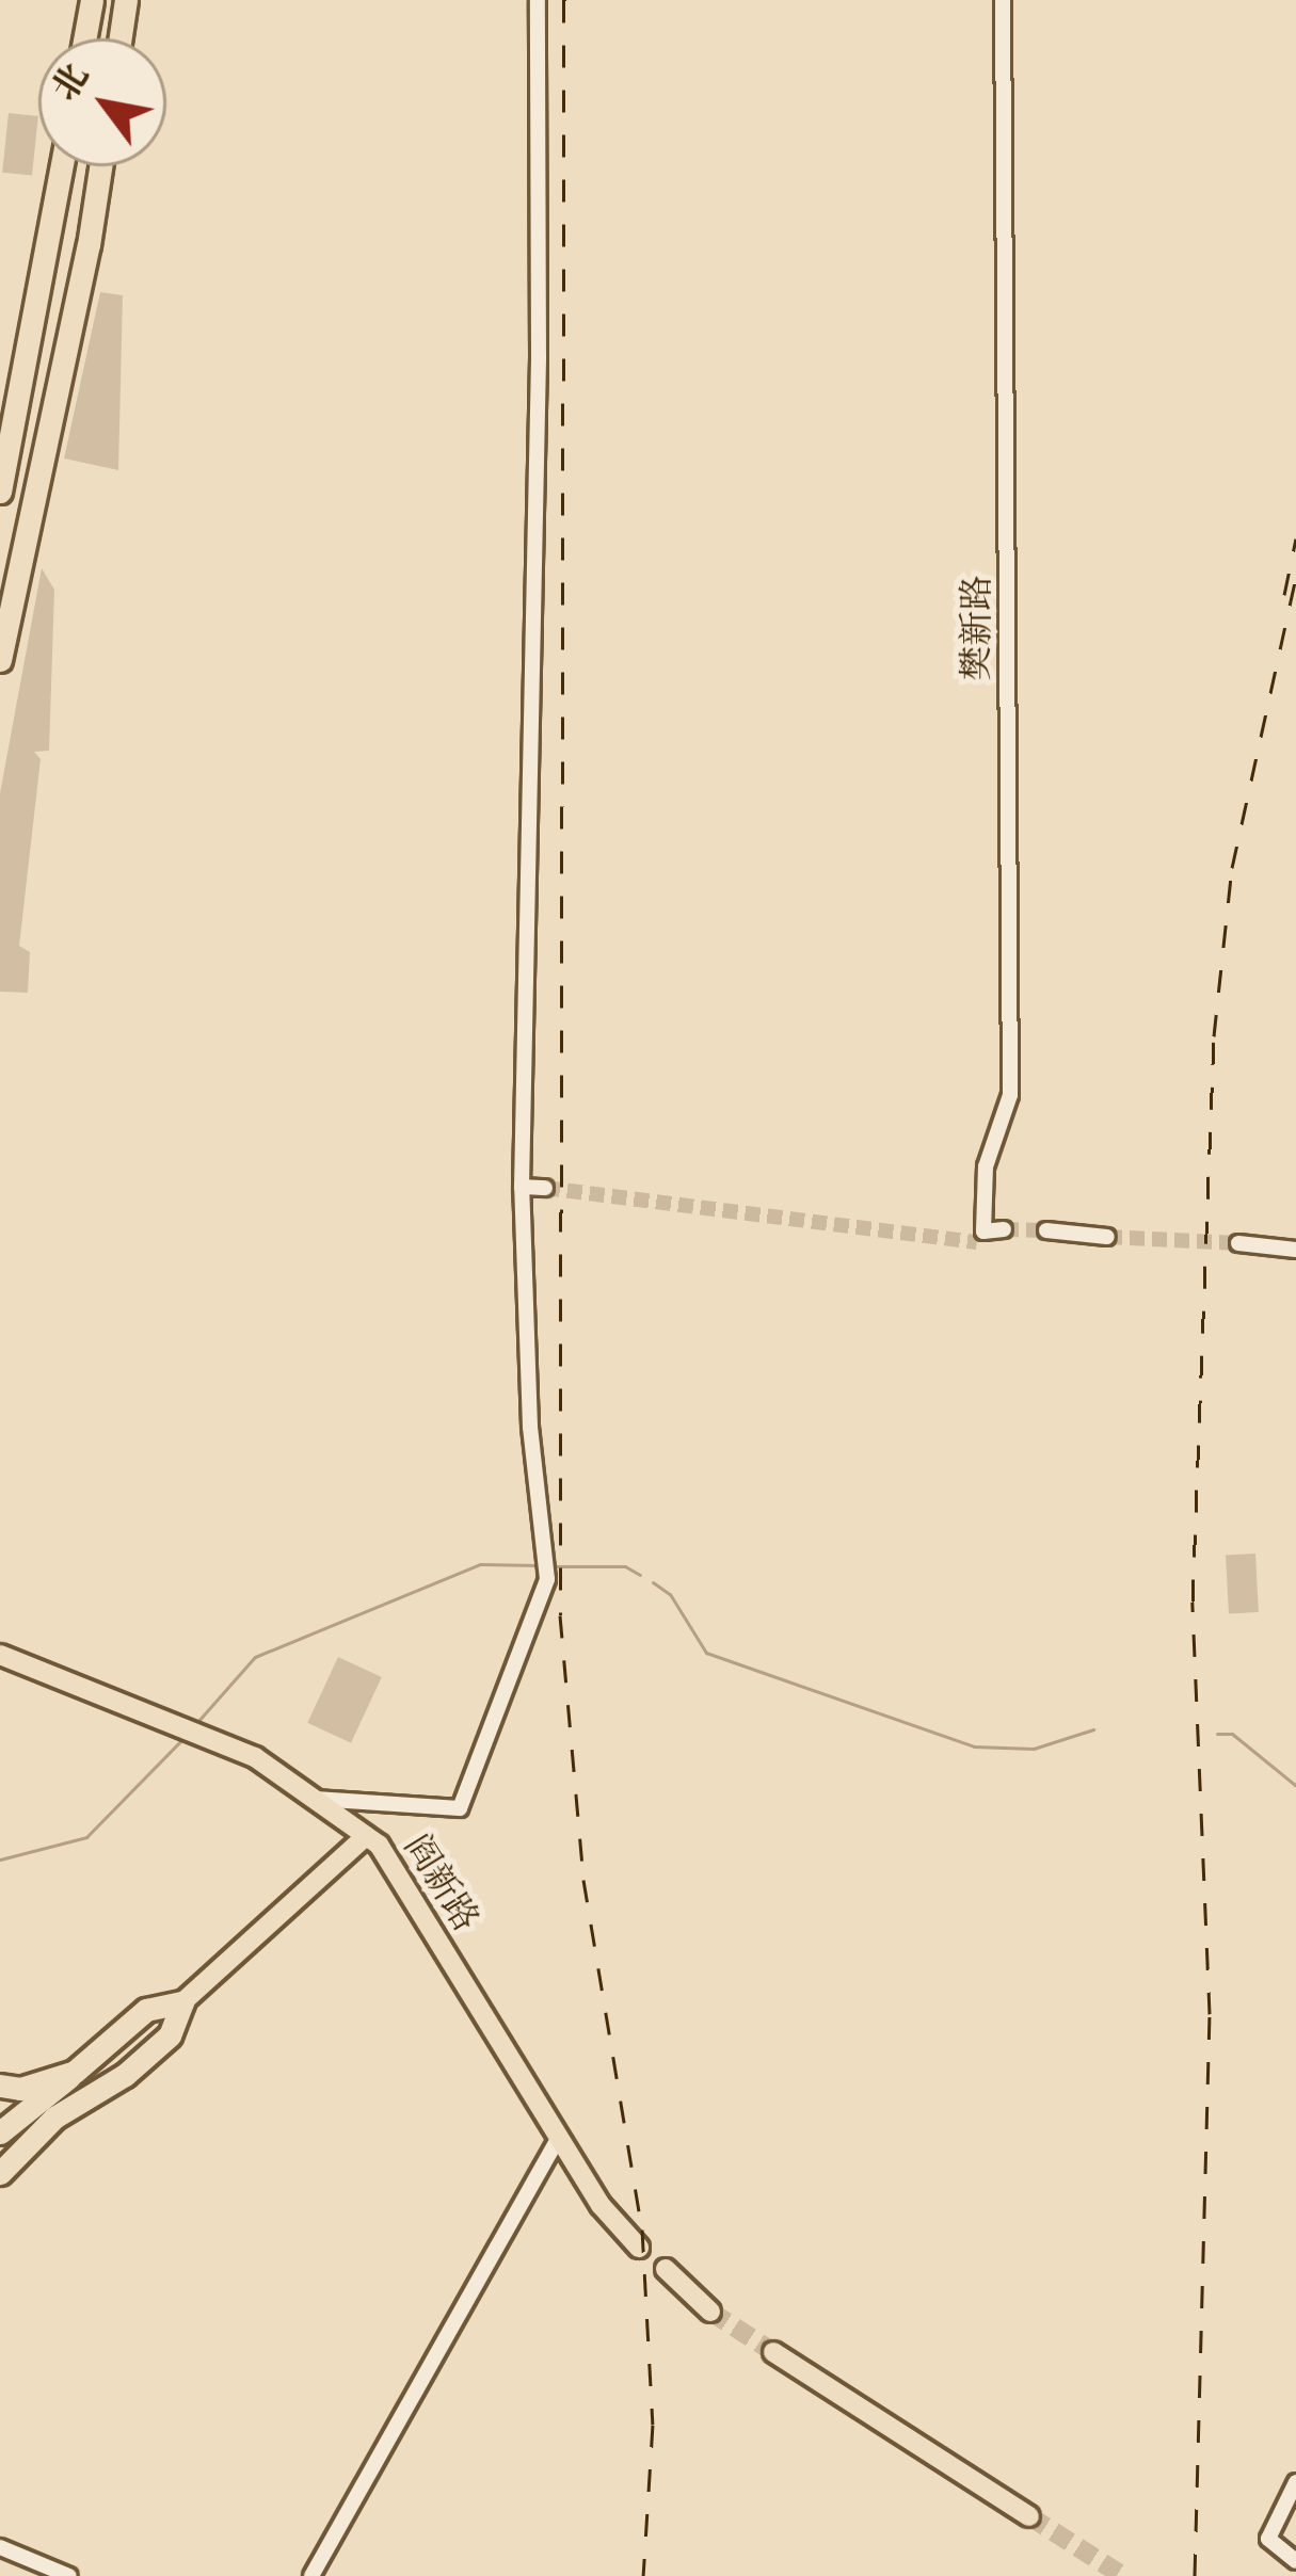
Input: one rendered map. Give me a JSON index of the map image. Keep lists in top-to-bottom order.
{
  "streets": {
    "main road": ["阎新路"],
    "street": ["樊新路"]
  },
  "north": "top left"
}
